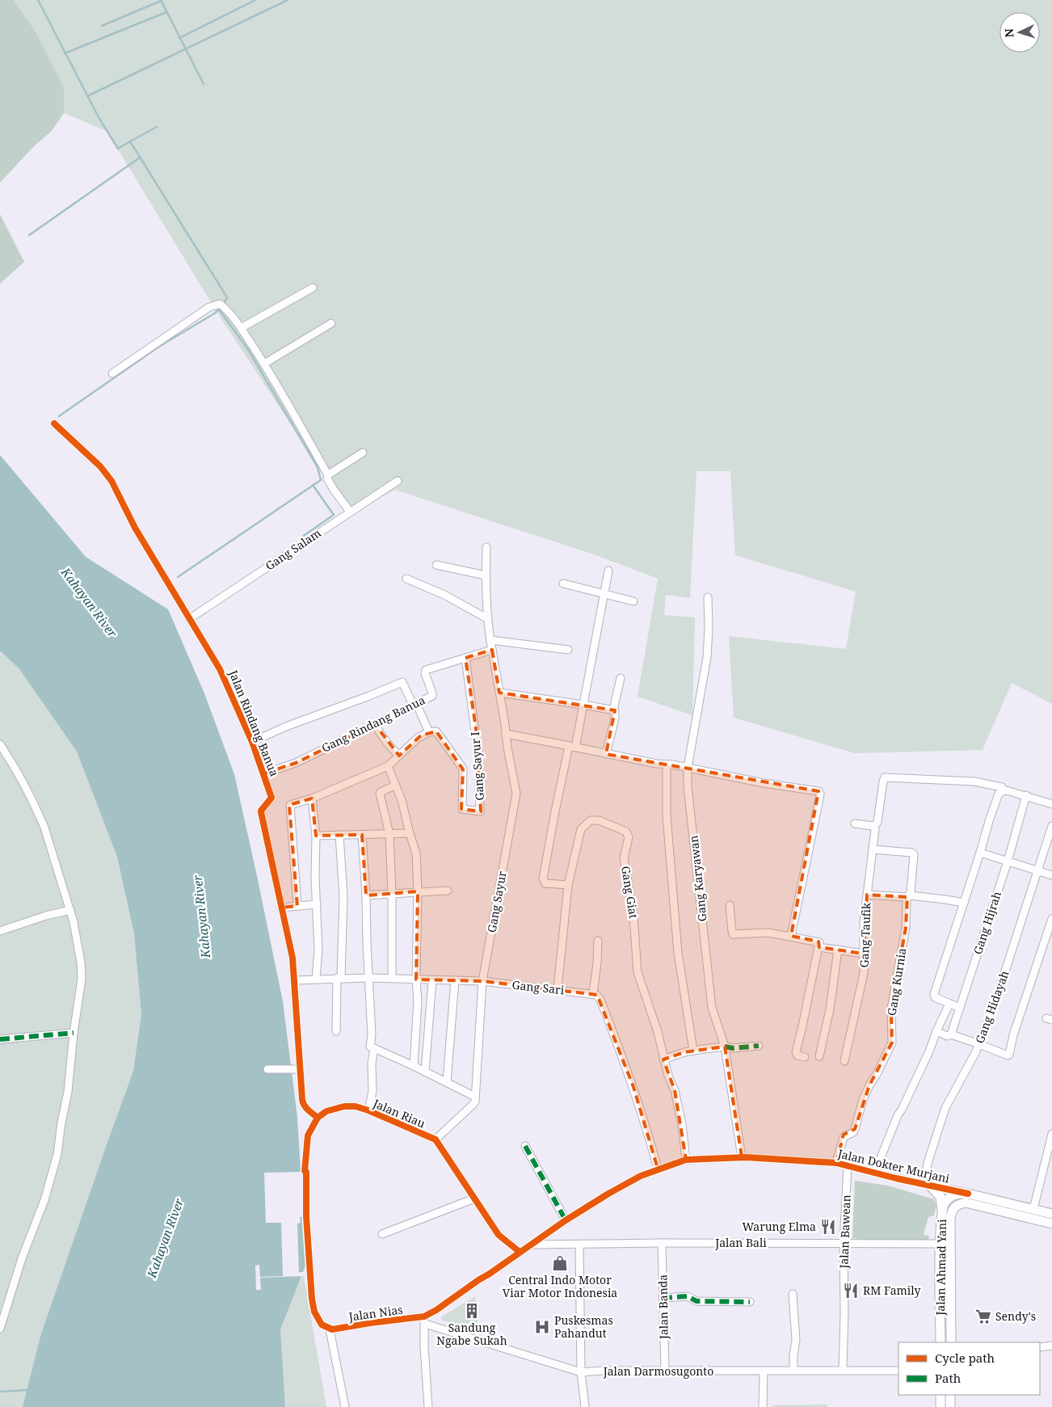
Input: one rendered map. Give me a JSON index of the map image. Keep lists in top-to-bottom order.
{
  "streets": {
    "main road": ["Jalan Dokter Murjani", "Jalan Ahmad Yani"],
    "street": [
      "Gang Salam",
      "Jalan Rindang Banua",
      "Gang Rindang Banua",
      "Gang Sayur I",
      "Gang Karyawan",
      "Gang Giat",
      "Gang Sayur",
      "Gang Hijrah",
      "Gang Taufik",
      "Gang Kurnia",
      "Gang Sari",
      "Gang Hidayah",
      "Jalan Riau",
      "Jalan Bawean",
      "Jalan Bali",
      "Jalan Banda",
      "Jalan Nias",
      "Jalan Darmosugonto"
    ]
  },
  "crossings": [
    ["Gang Salam", "Jalan Rindang Banua"],
    ["Jalan Rindang Banua", "Gang Rindang Banua"],
    ["Jalan Rindang Banua", "Gang Sari"],
    ["Jalan Rindang Banua", "Jalan Riau"],
    ["Gang Rindang Banua", "Gang Sayur I"],
    ["Gang Rindang Banua", "Gang Sayur"],
    ["Gang Karyawan", "Jalan Dokter Murjani"],
    ["Gang Giat", "Gang Sari"],
    ["Gang Giat", "Jalan Dokter Murjani"],
    ["Gang Sayur", "Gang Sari"],
    ["Gang Sayur", "Jalan Riau"],
    ["Gang Taufik", "Gang Kurnia"],
    ["Gang Kurnia", "Jalan Dokter Murjani"],
    ["Gang Hidayah", "Jalan Dokter Murjani"],
    ["Jalan Riau", "Jalan Dokter Murjani"],
    ["Jalan Dokter Murjani", "Jalan Bawean"],
    ["Jalan Dokter Murjani", "Jalan Bali"],
    ["Jalan Dokter Murjani", "Jalan Ahmad Yani"],
    ["Jalan Dokter Murjani", "Jalan Nias"],
    ["Jalan Dokter Murjani", "Jalan Darmosugonto"],
    ["Jalan Bawean", "Jalan Bali"],
    ["Jalan Bawean", "Jalan Darmosugonto"],
    ["Jalan Bali", "Jalan Ahmad Yani"],
    ["Jalan Bali", "Jalan Banda"],
    ["Jalan Banda", "Jalan Darmosugonto"],
    ["Jalan Nias", "Jalan Darmosugonto"]
  ],
  "water": ["Kahayan River"],
  "places": {
    "restaurant": ["Warung Elma", "RM Family"],
    "shop": ["Central Indo Motor Viar Motor Indonesia"],
    "building": ["Sandung Ngabe Sukah"],
    "supermarket": ["Sendy's"],
    "hospital": ["Puskesmas Pahandut"]
  },
  "legend": ["Cycle path", "Path"],
  "north": "left"
}
